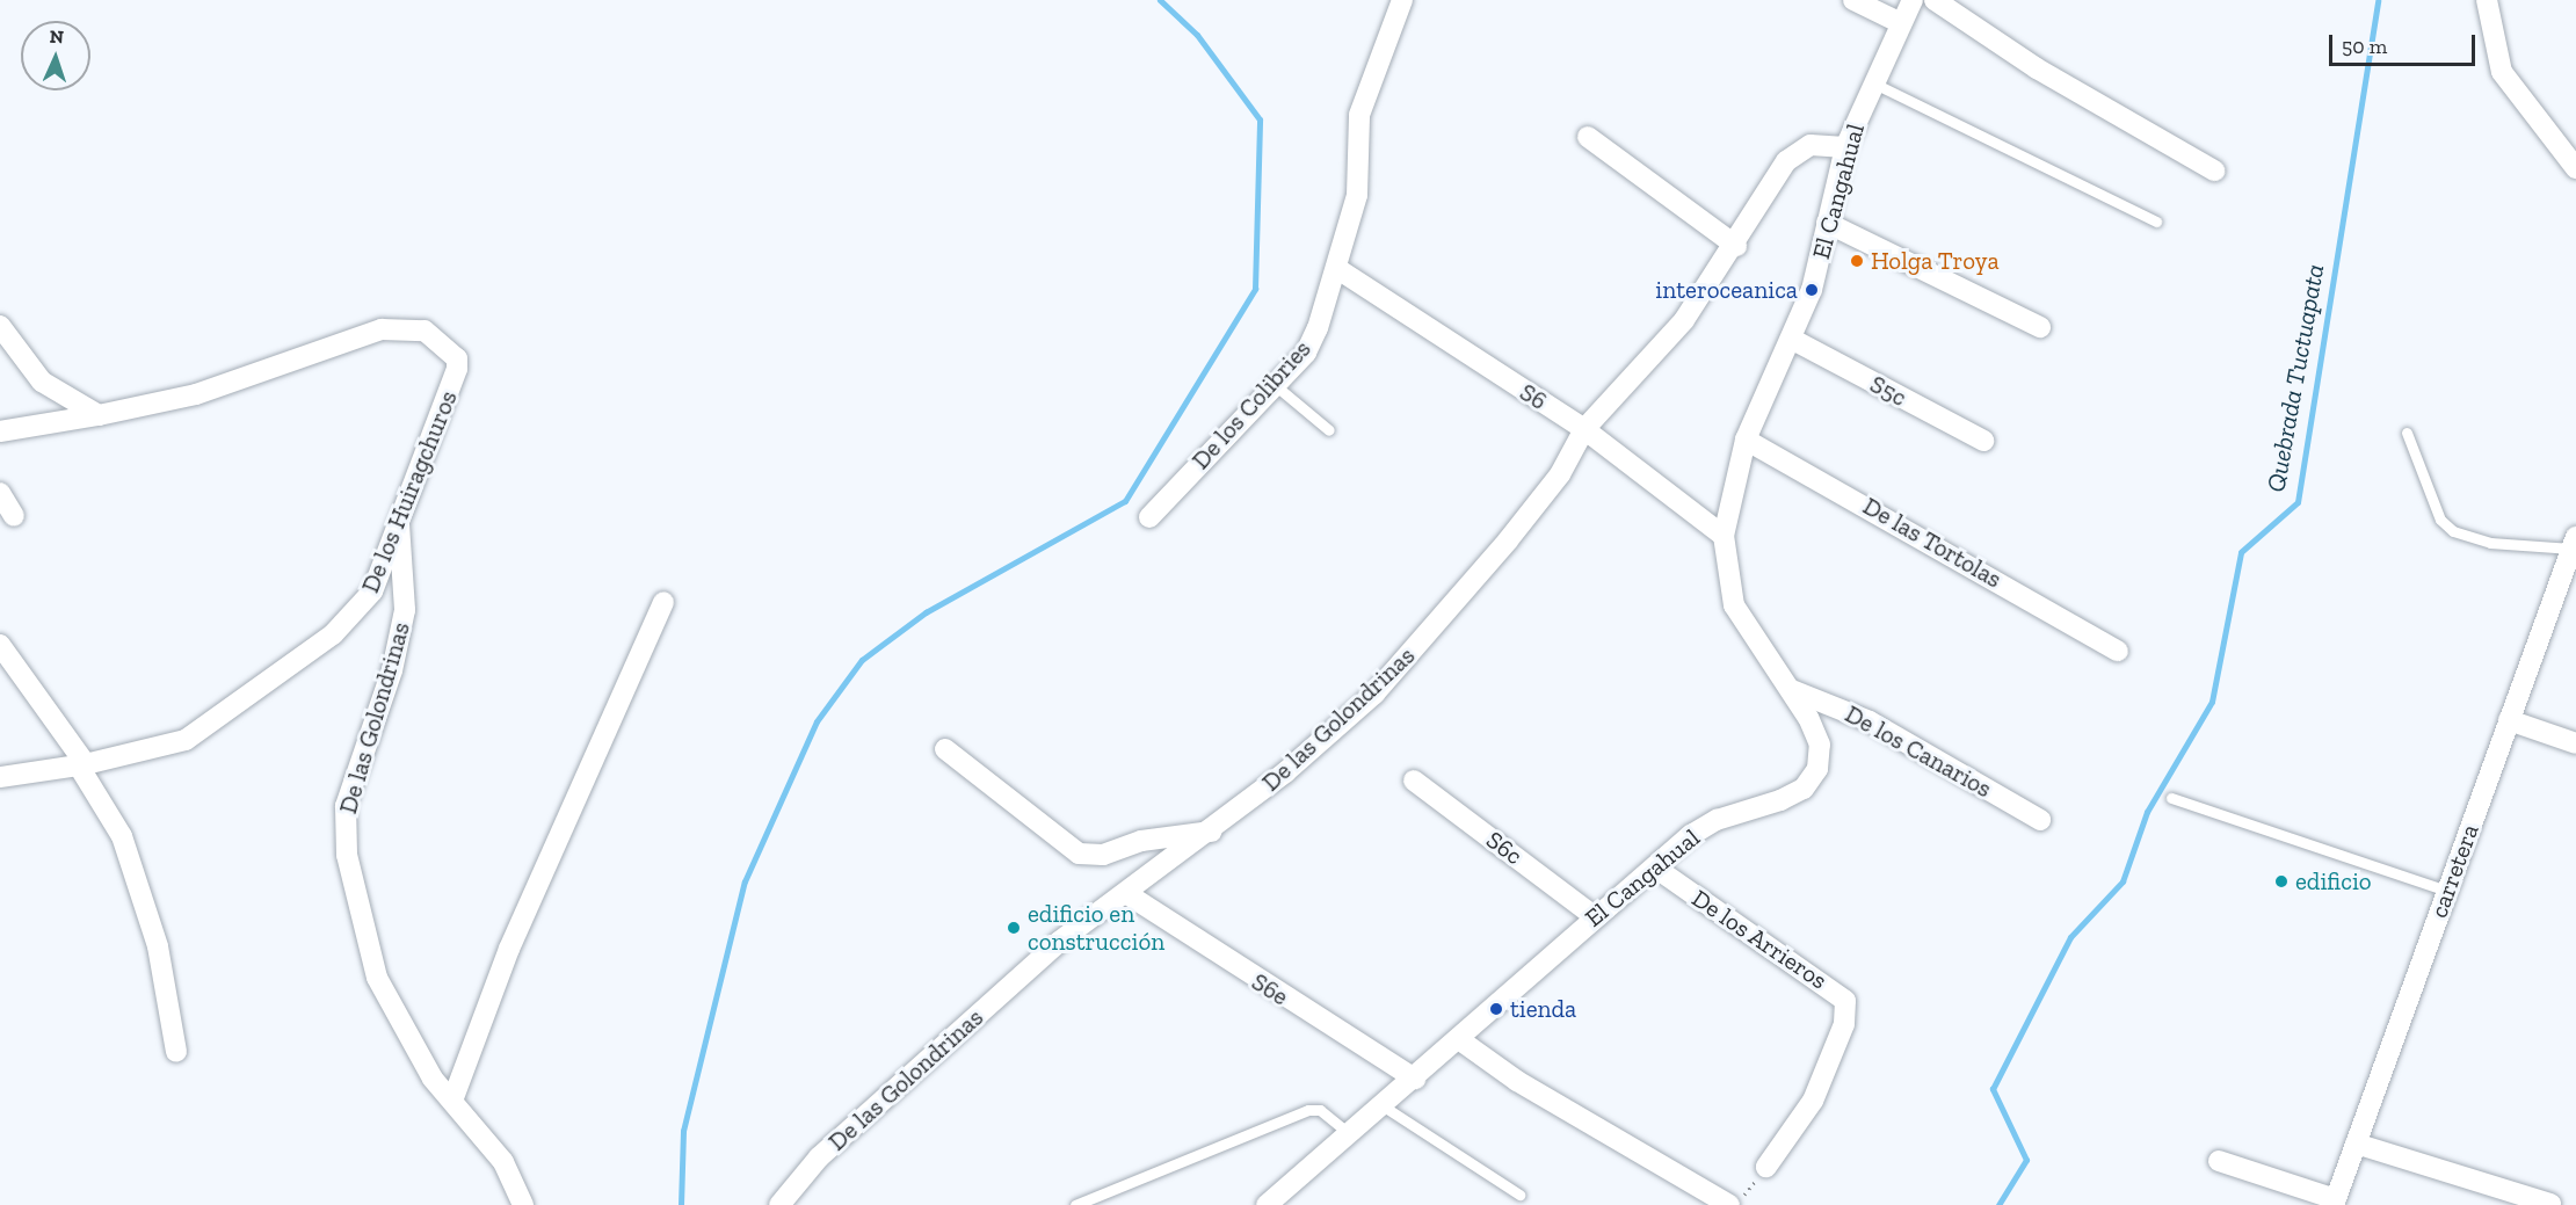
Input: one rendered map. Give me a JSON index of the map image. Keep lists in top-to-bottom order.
{
  "streets": {
    "street": [
      "El Cangahual",
      "S5c",
      "S6",
      "De los Colibries",
      "De los Huiragchuros",
      "De las Tortolas",
      "De las Golondrinas",
      "De los Canarios",
      "S6c",
      "carretera",
      "De los Arrieros",
      "S6e"
    ]
  },
  "crossings": [
    ["El Cangahual", "S5c"],
    ["El Cangahual", "S6"],
    ["El Cangahual", "De las Tortolas"],
    ["El Cangahual", "De las Golondrinas"],
    ["El Cangahual", "De los Canarios"],
    ["El Cangahual", "S6c"],
    ["El Cangahual", "De los Arrieros"],
    ["El Cangahual", "S6e"],
    ["S6", "De los Colibries"],
    ["S6", "De las Golondrinas"],
    ["De los Huiragchuros", "De las Golondrinas"],
    ["De las Golondrinas", "S6e"]
  ],
  "water": ["Quebrada Tuctuapata"],
  "places": [
    "Holga Troya",
    "interoceanica",
    "edificio",
    "edificio en construcción",
    "tienda"
  ],
  "scale_bar": "50 m",
  "north": "top"
}
